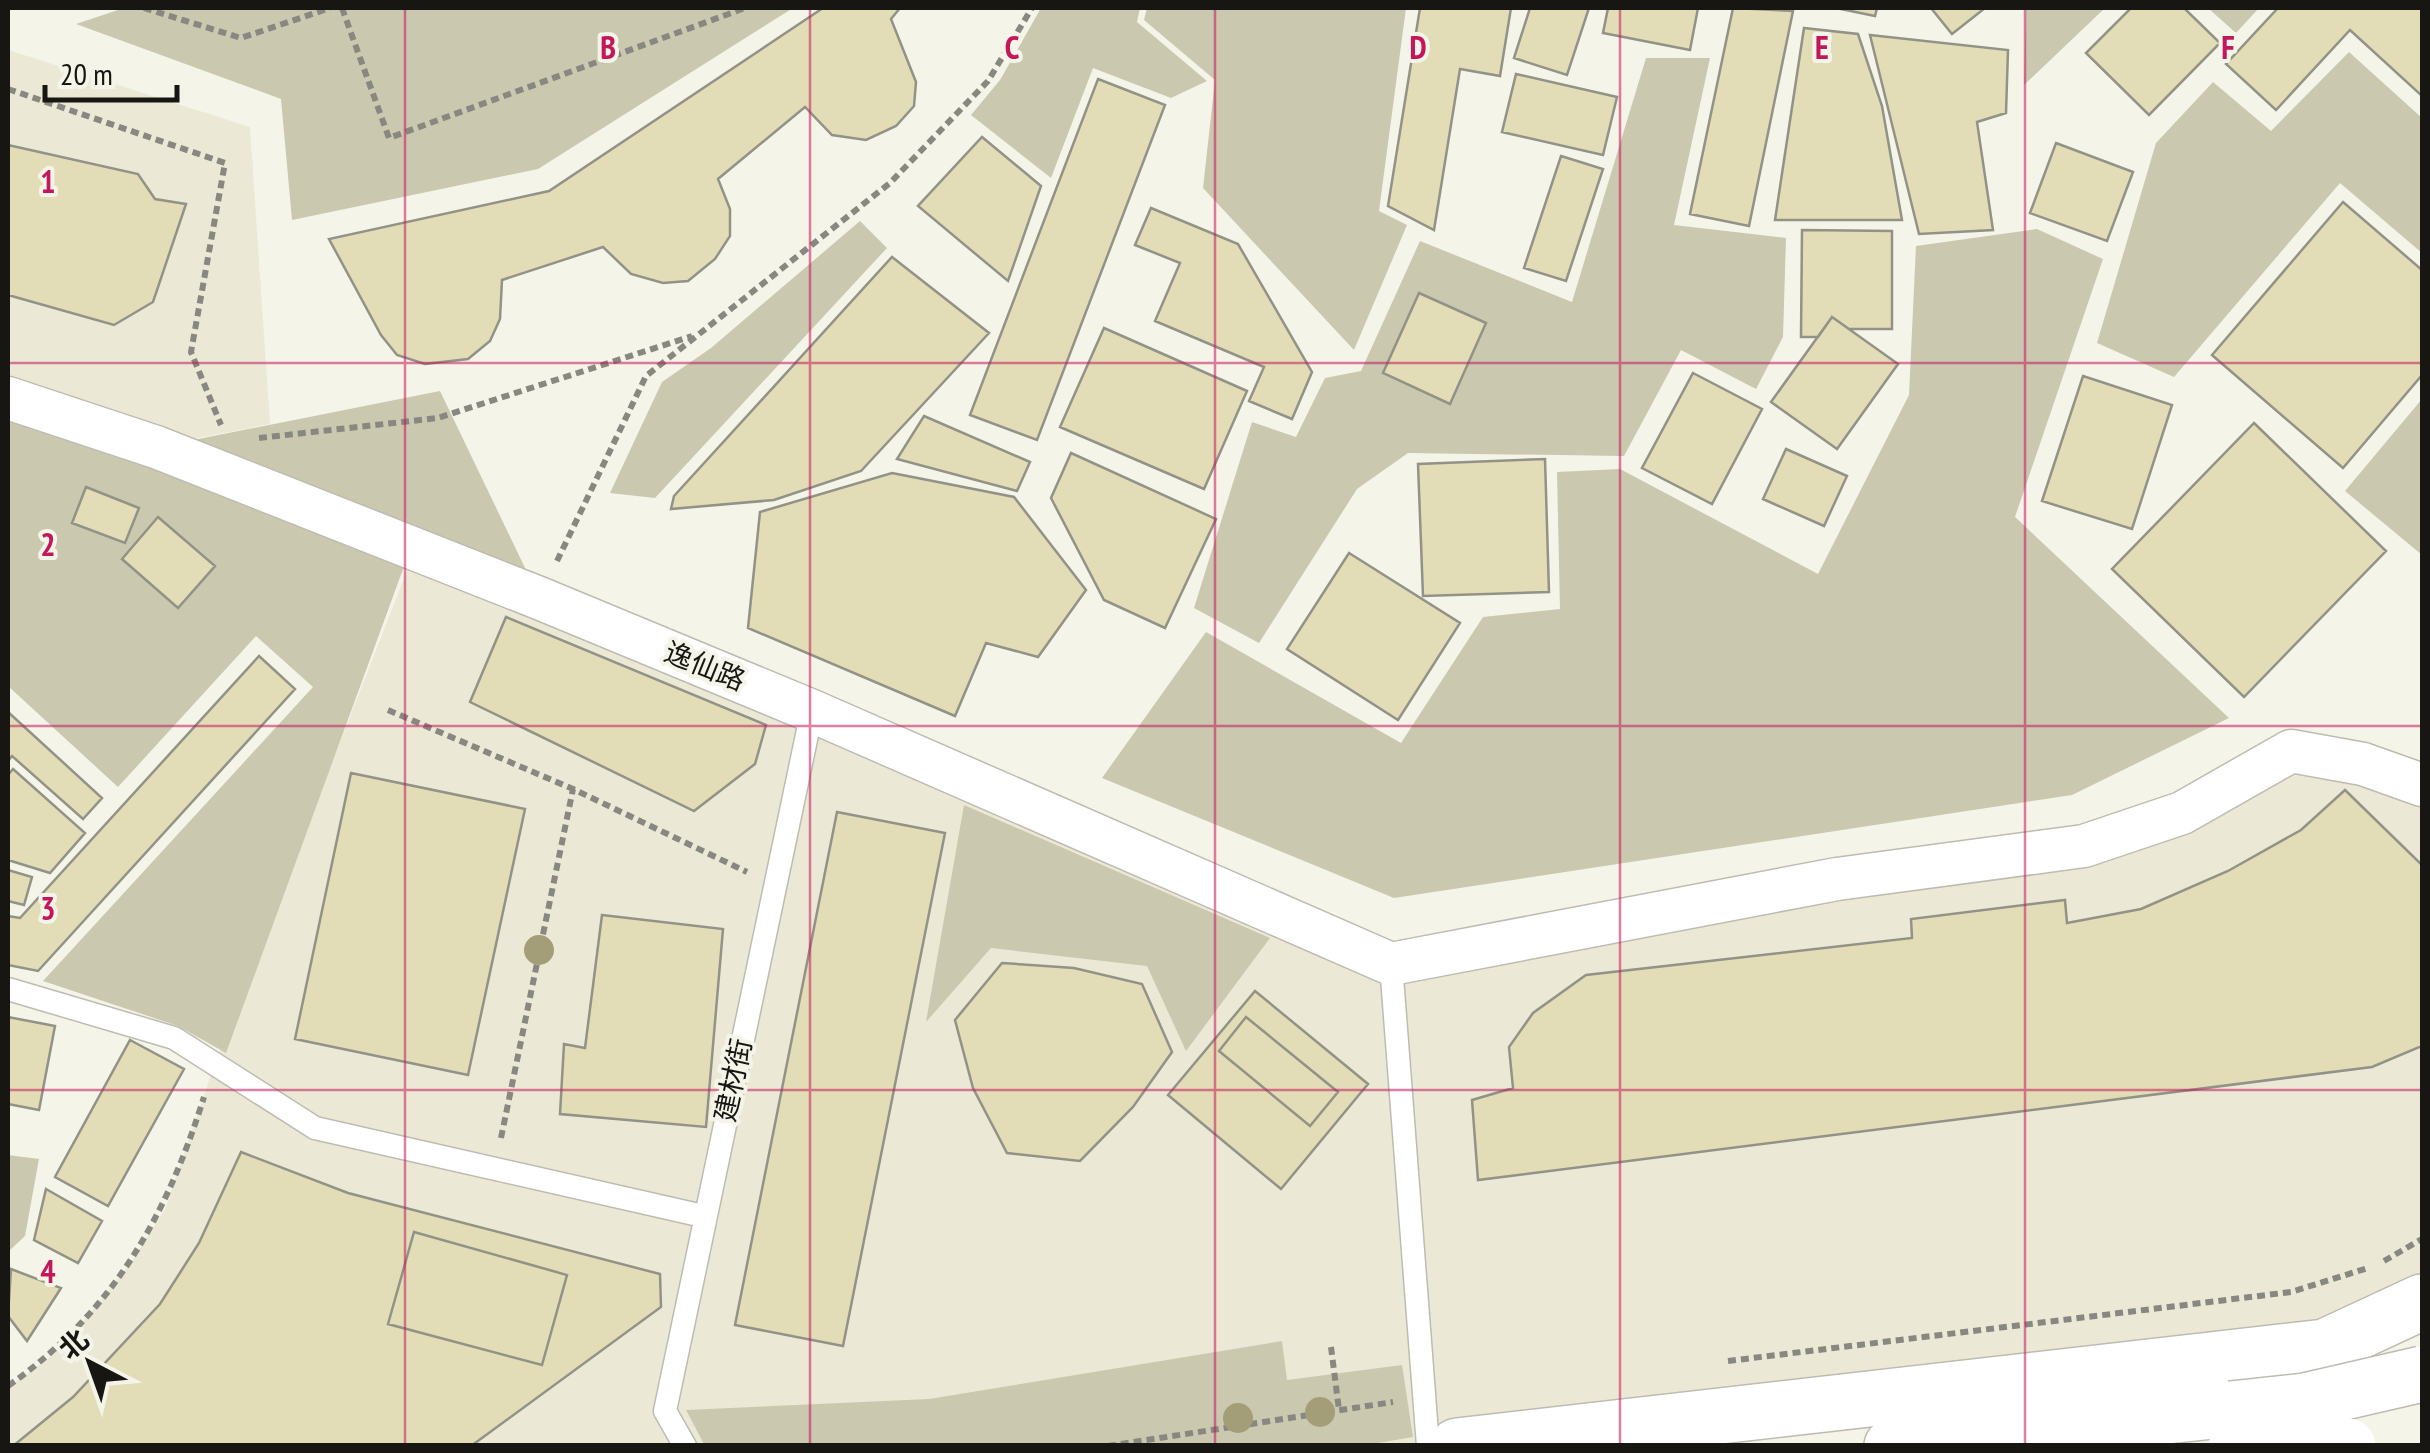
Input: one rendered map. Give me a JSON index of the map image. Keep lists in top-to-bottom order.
{
  "streets": {
    "street": ["逸仙路"],
    "lane": ["建材街"]
  },
  "crossings": [
    ["逸仙路", "建材街"]
  ],
  "scale_bar": "20 m",
  "north": "top left",
  "grid": {
    "columns": [
      "B",
      "C",
      "D",
      "E",
      "F"
    ],
    "rows": [
      "1",
      "2",
      "3",
      "4"
    ]
  }
}
